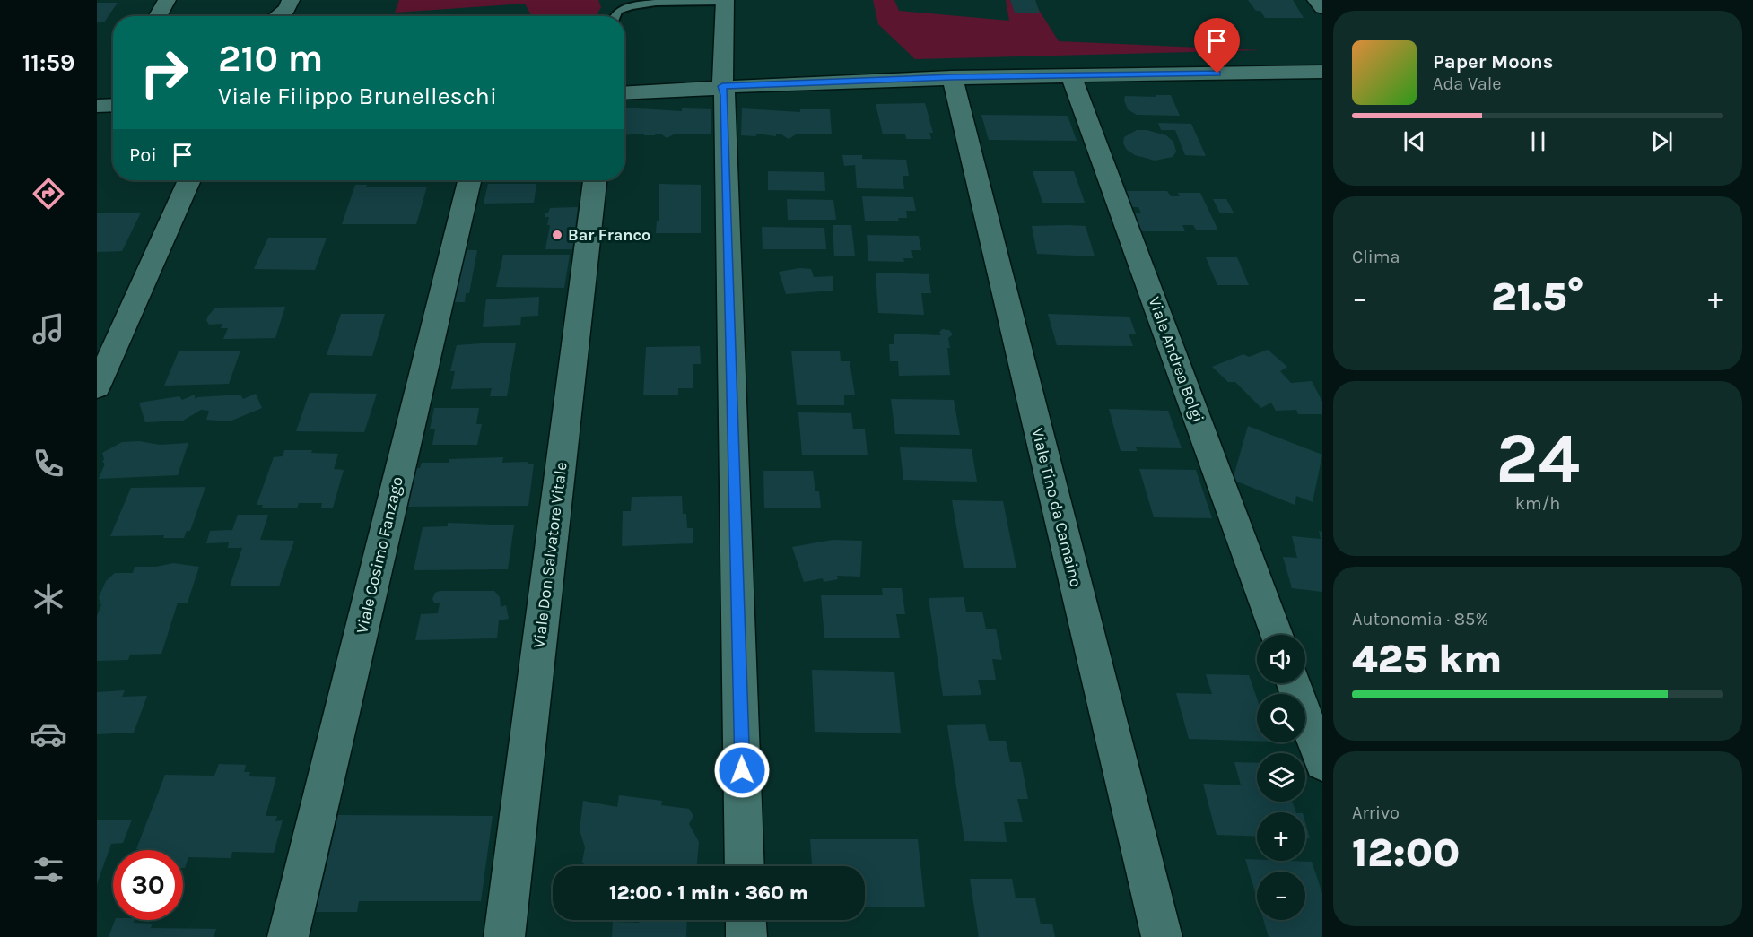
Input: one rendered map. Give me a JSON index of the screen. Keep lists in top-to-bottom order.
{
  "streets": {
    "street": [
      "Viale Andrea Bolgi",
      "Viale Tino da Camaino",
      "Viale Cosimo Fanzago",
      "Viale Don Salvatore Vitale"
    ]
  },
  "places": ["Bar Franco"],
  "page": {
    "tabs": "11:59",
    "turn": ["210 m", "Viale Filippo Brunelleschi"],
    "song": ["Paper Moons", "Ada Vale"],
    "then": "Poi",
    "tile": [
      "Clima",
      ["24", "km/h"],
      ["Autonomia · 85%", "425 km"],
      ["Arrivo", "12:00"]
    ],
    "heat": ["−", "21.5°", "+"],
    "map_buttons": ["+", "−"],
    "limit": "30",
    "trip": "12:00 · 1 min · 360 m"
  }
}
